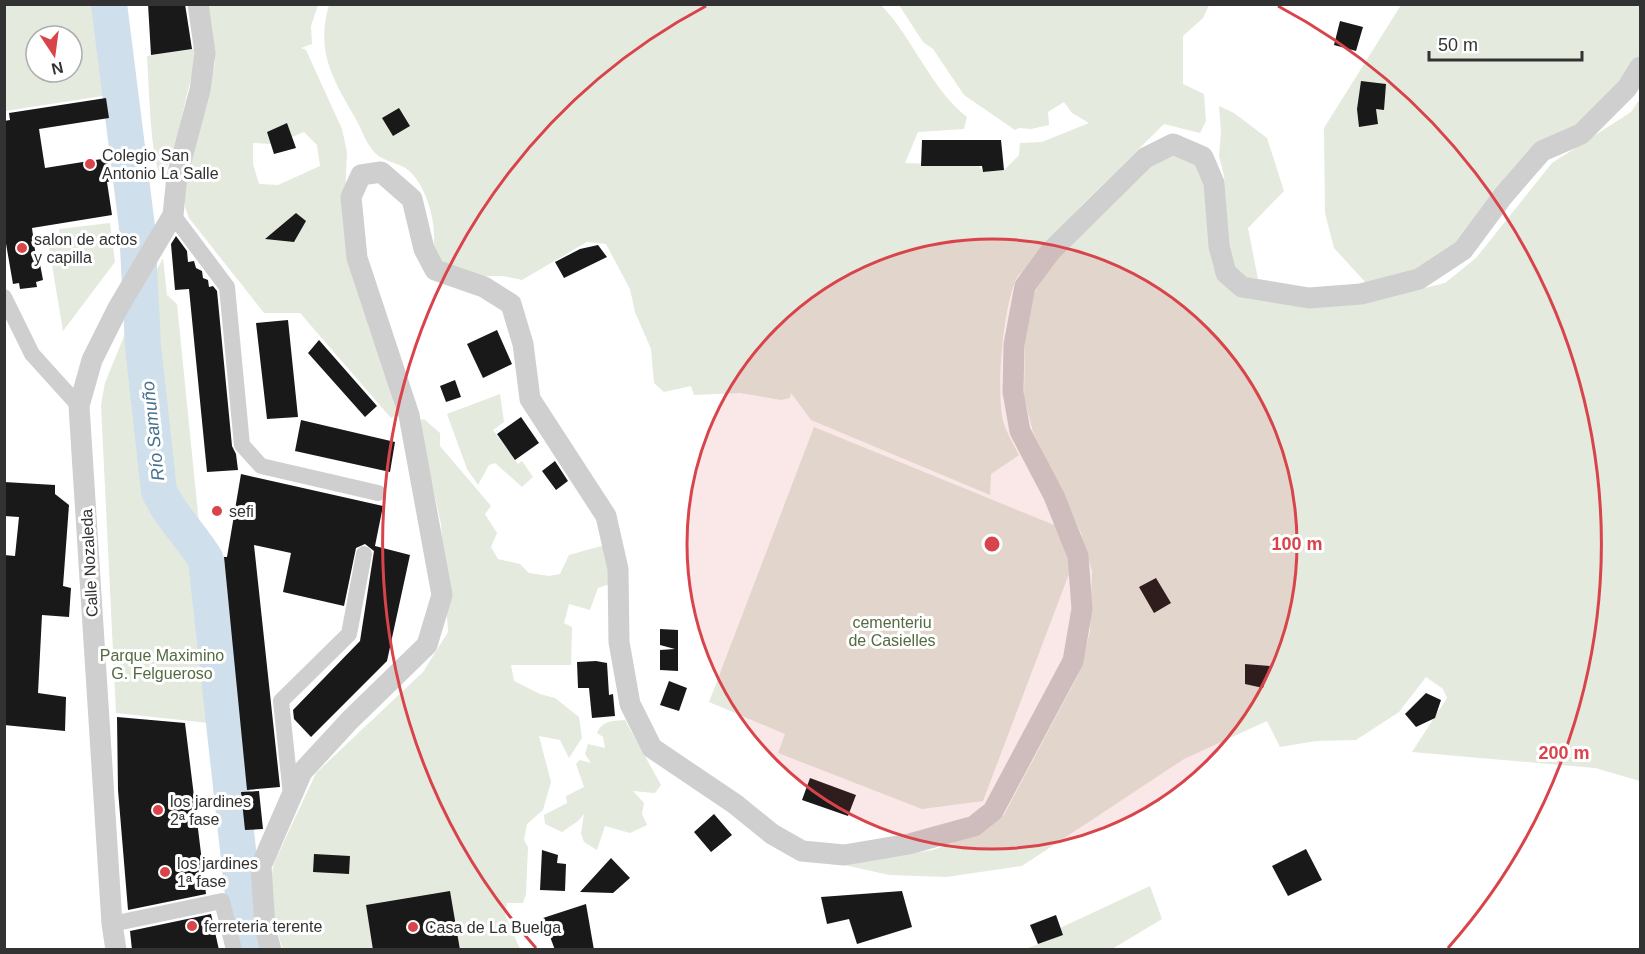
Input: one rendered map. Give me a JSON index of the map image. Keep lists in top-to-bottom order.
{
  "streets": {
    "street": ["Calle Nozaleda"]
  },
  "water": ["Río Samuño"],
  "parks": ["cementeriu de Casielles", "Parque Maximino G. Felgueroso"],
  "places": [
    "Colegio San Antonio La Salle",
    "salon de actos y capilla",
    "sefi",
    "los jardines 2ª fase",
    "los jardines 1ª fase",
    "ferreteria terente",
    "Casa de La Buelga"
  ],
  "scale_bar": "50 m",
  "north": "bottom",
  "rings": ["100 m", "200 m"]
}
